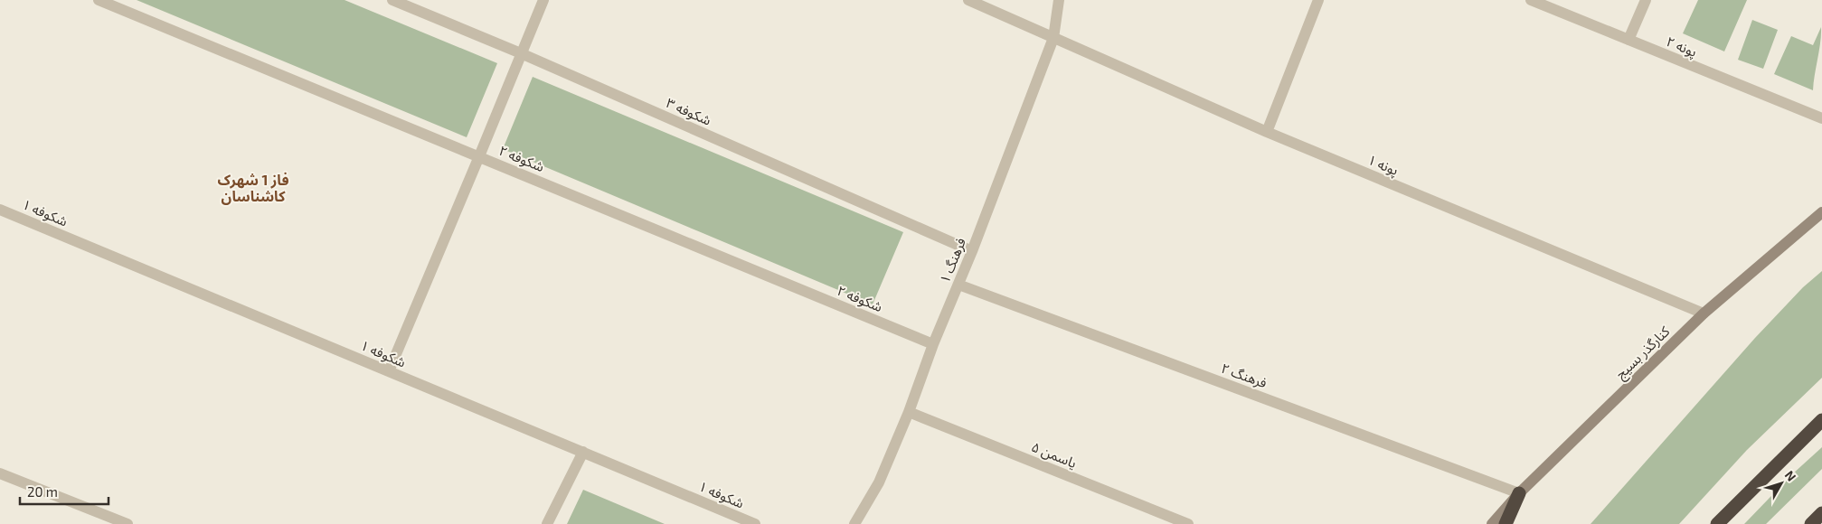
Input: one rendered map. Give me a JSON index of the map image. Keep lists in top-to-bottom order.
{
  "streets": {
    "main road": ["کنارگذر بسیج"],
    "street": [
      "پونه ۲",
      "شکوفه ۳",
      "شکوفه ۲",
      "پونه ۱",
      "شکوفه ۱",
      "فرهنگ ۱",
      "فرهنگ ۲",
      "یاسمن ۵"
    ]
  },
  "crossings": [
    ["شکوفه ۳", "فرهنگ ۱"],
    ["شکوفه ۲", "فرهنگ ۱"],
    ["پونه ۱", "فرهنگ ۱"],
    ["پونه ۱", "کنارگذر بسیج"],
    ["فرهنگ ۱", "فرهنگ ۲"],
    ["فرهنگ ۱", "یاسمن ۵"],
    ["کنارگذر بسیج", "فرهنگ ۲"]
  ],
  "districts": ["فاز 1 شهرک کاشناسان"],
  "scale_bar": "20 m",
  "north": "top right"
}
